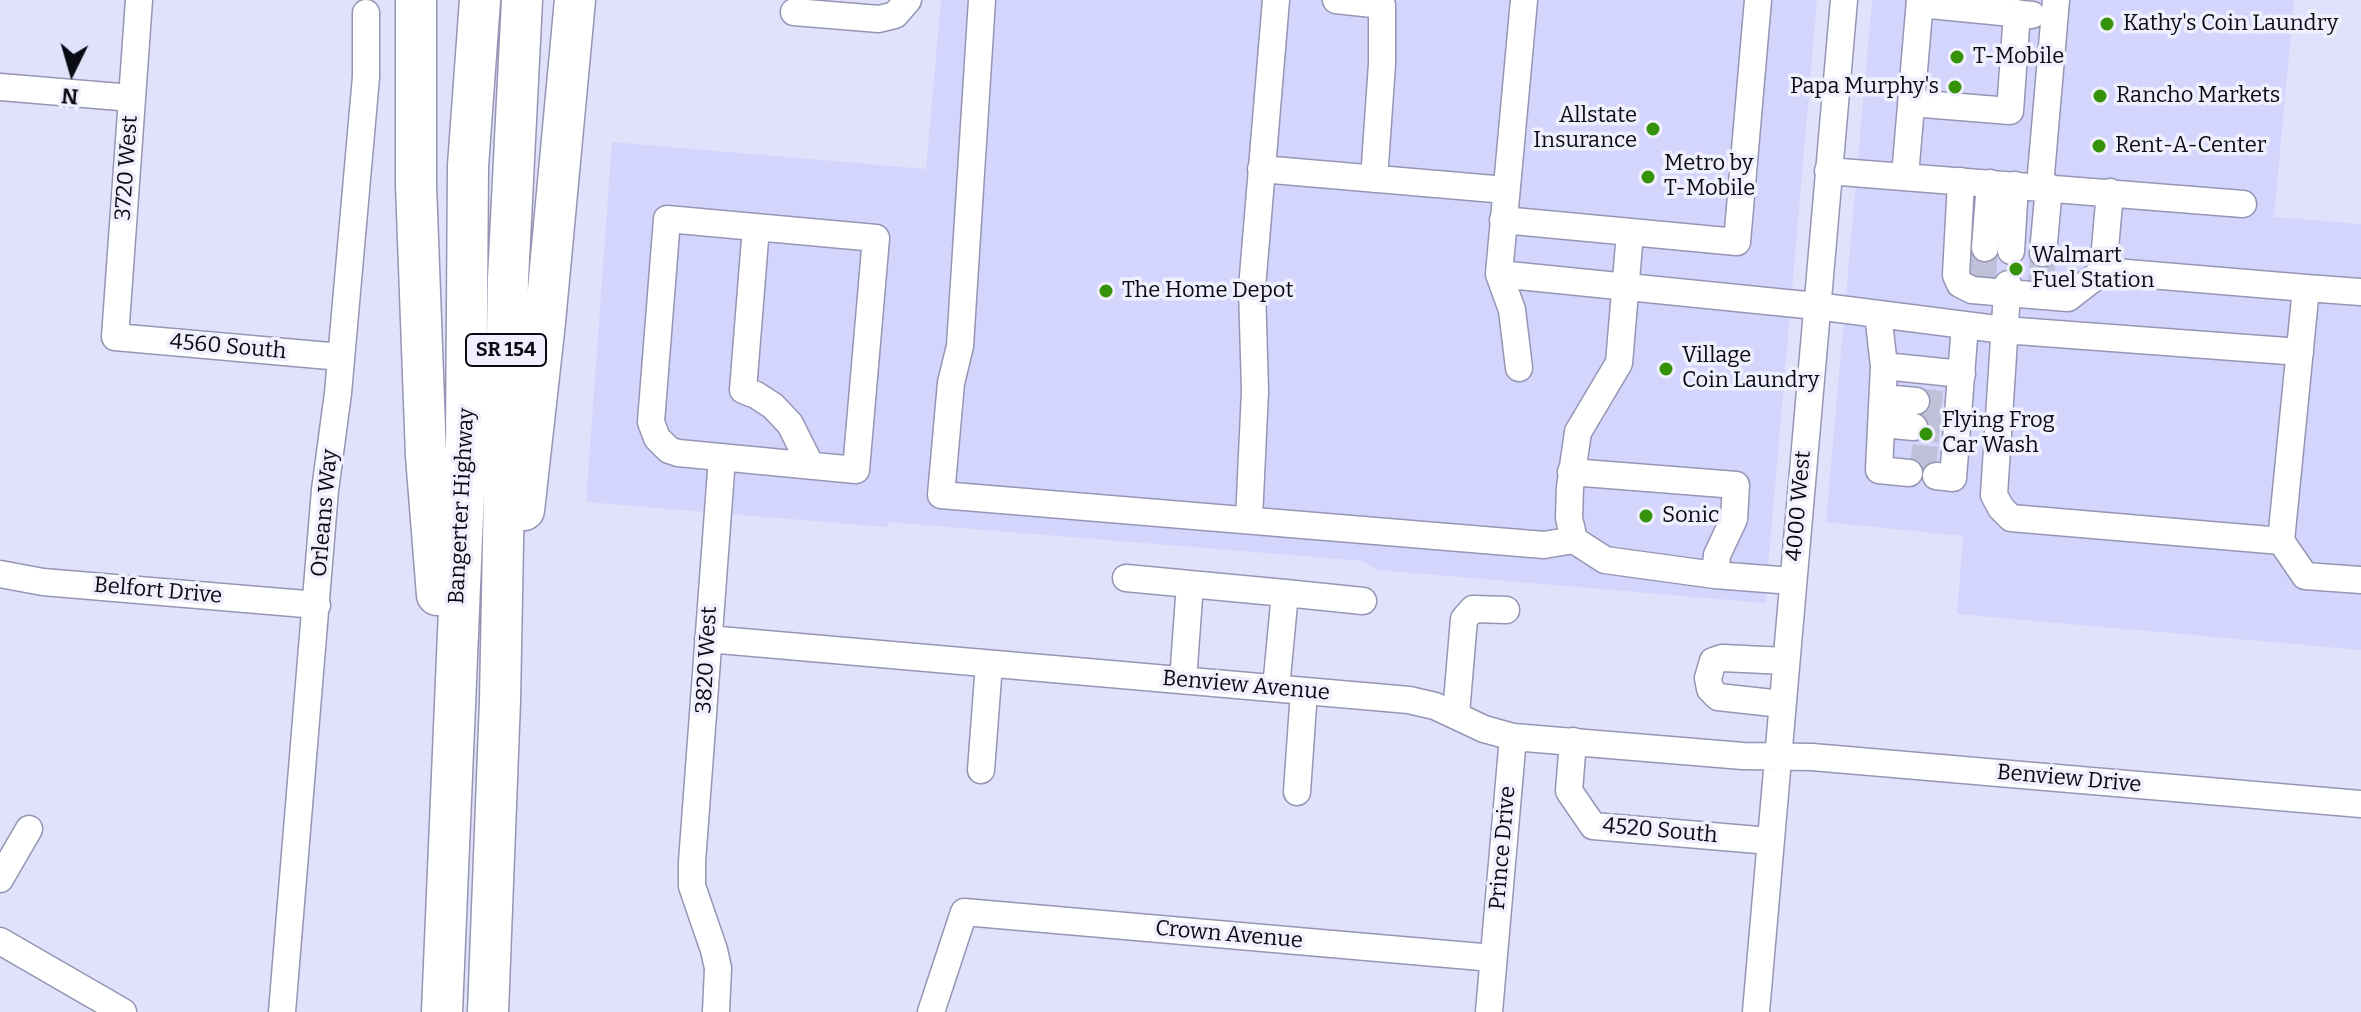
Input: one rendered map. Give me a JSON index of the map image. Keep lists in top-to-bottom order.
{
  "streets": {
    "highway": ["SR 154", "Bangerter Highway"],
    "street": [
      "3720 West",
      "4560 South",
      "4000 West",
      "Orleans Way",
      "Belfort Drive",
      "3820 West",
      "Benview Avenue",
      "Benview Drive",
      "4520 South",
      "Prince Drive",
      "Crown Avenue"
    ]
  },
  "crossings": [
    ["3720 West", "4560 South"],
    ["4560 South", "Orleans Way"],
    ["4000 West", "Benview Avenue"],
    ["4000 West", "Benview Drive"],
    ["4000 West", "4520 South"],
    ["Orleans Way", "Belfort Drive"],
    ["3820 West", "Benview Avenue"],
    ["Benview Avenue", "Benview Drive"],
    ["Benview Avenue", "4520 South"],
    ["Benview Avenue", "Prince Drive"],
    ["Prince Drive", "Crown Avenue"]
  ],
  "places": [
    "Kathy's Coin Laundry",
    "T-Mobile",
    "Papa Murphy's",
    "Rancho Markets",
    "Allstate Insurance",
    "Rent-A-Center",
    "Metro by T-Mobile",
    "Walmart Fuel Station",
    "The Home Depot",
    "Village Coin Laundry",
    "Flying Frog Car Wash",
    "Sonic"
  ],
  "north": "bottom"
}
